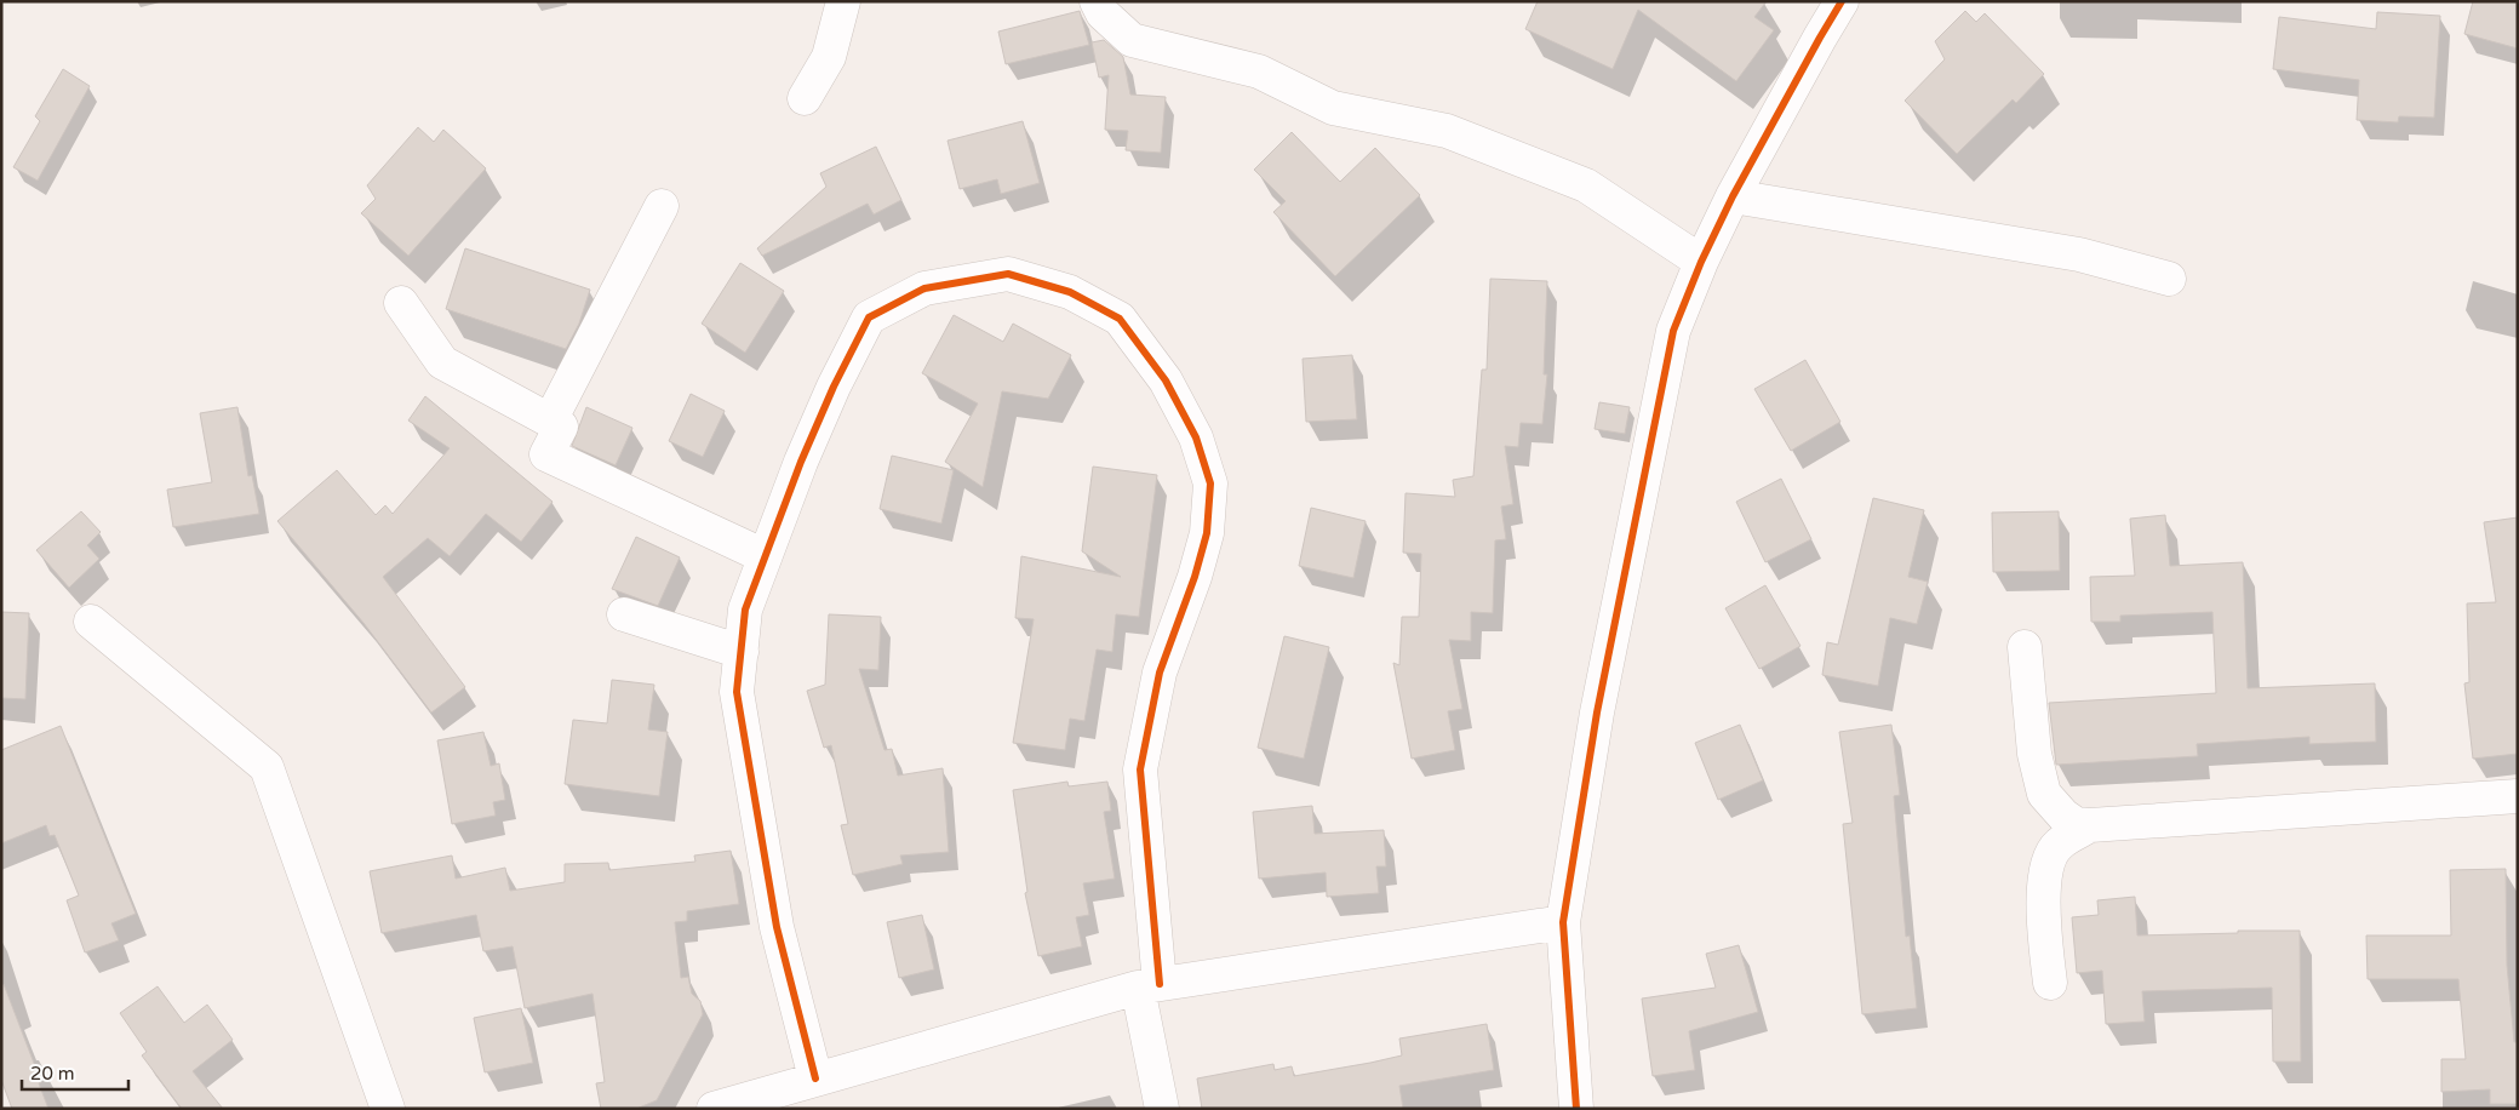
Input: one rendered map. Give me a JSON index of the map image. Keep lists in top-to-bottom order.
{
  "scale_bar": "20 m"
}
